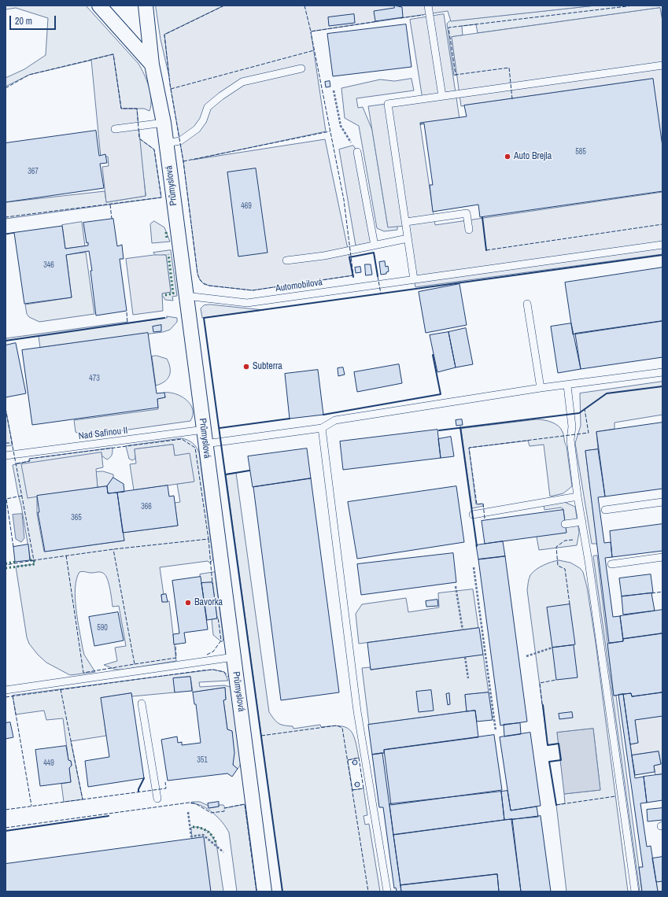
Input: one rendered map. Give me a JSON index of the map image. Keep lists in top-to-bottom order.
{
  "streets": {
    "street": ["Průmyslová"],
    "lane": ["Automobilová", "Nad Safinou II"]
  },
  "crossings": [
    ["Průmyslová", "Automobilová"],
    ["Průmyslová", "Nad Safinou II"]
  ],
  "places": ["Auto Brejla", "Subterra", "Bavorka"],
  "house_numbers": [
    "585",
    "367",
    "469",
    "346",
    "473",
    "366",
    "365",
    "590",
    "351",
    "449"
  ],
  "scale_bar": "20 m"
}
